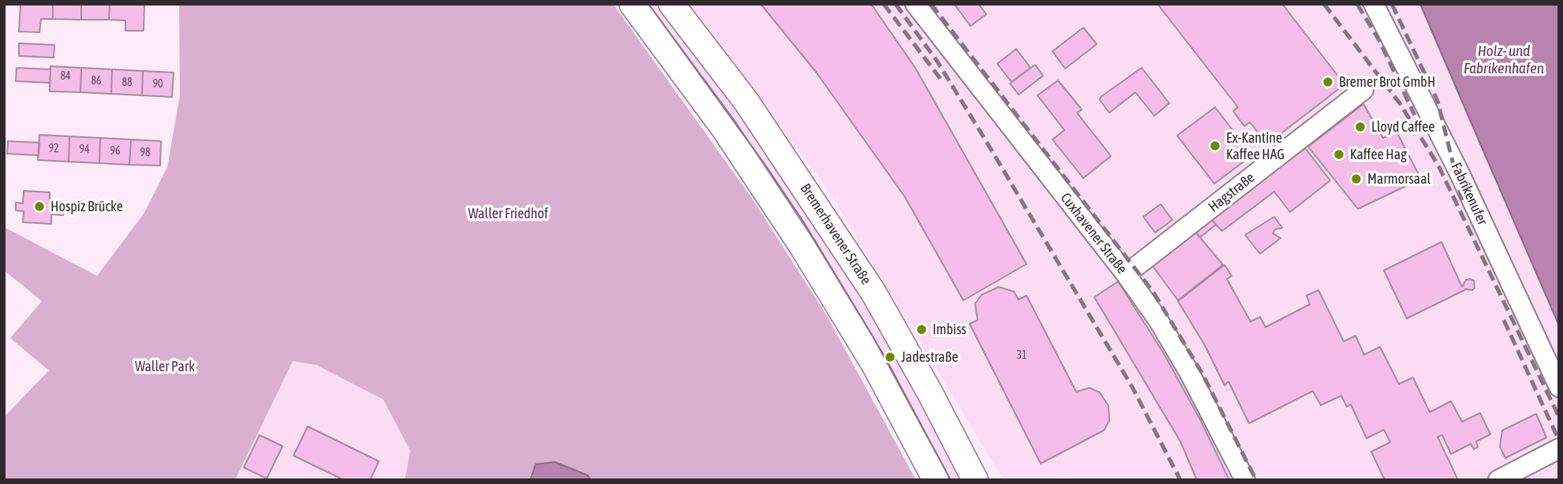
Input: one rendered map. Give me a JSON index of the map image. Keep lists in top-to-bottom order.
{
  "streets": {
    "main road": ["Bremerhavener Straße"],
    "street": ["Hagstraße", "Fabrikenufer", "Cuxhavener Straße"]
  },
  "crossings": [
    ["Hagstraße", "Cuxhavener Straße"]
  ],
  "water": ["Holz- und Fabrikenhafen"],
  "parks": ["Waller Friedhof", "Waller Park"],
  "places": [
    "Bremer Brot GmbH",
    "Lloyd Caffee",
    "Ex-Kantine Kaffee HAG",
    "Kaffee Hag",
    "Marmorsaal",
    "Hospiz Brücke",
    "Imbiss",
    "Jadestraße"
  ],
  "house_numbers": [
    "84",
    "86",
    "88",
    "90",
    "92",
    "94",
    "96",
    "98",
    "31"
  ]
}
